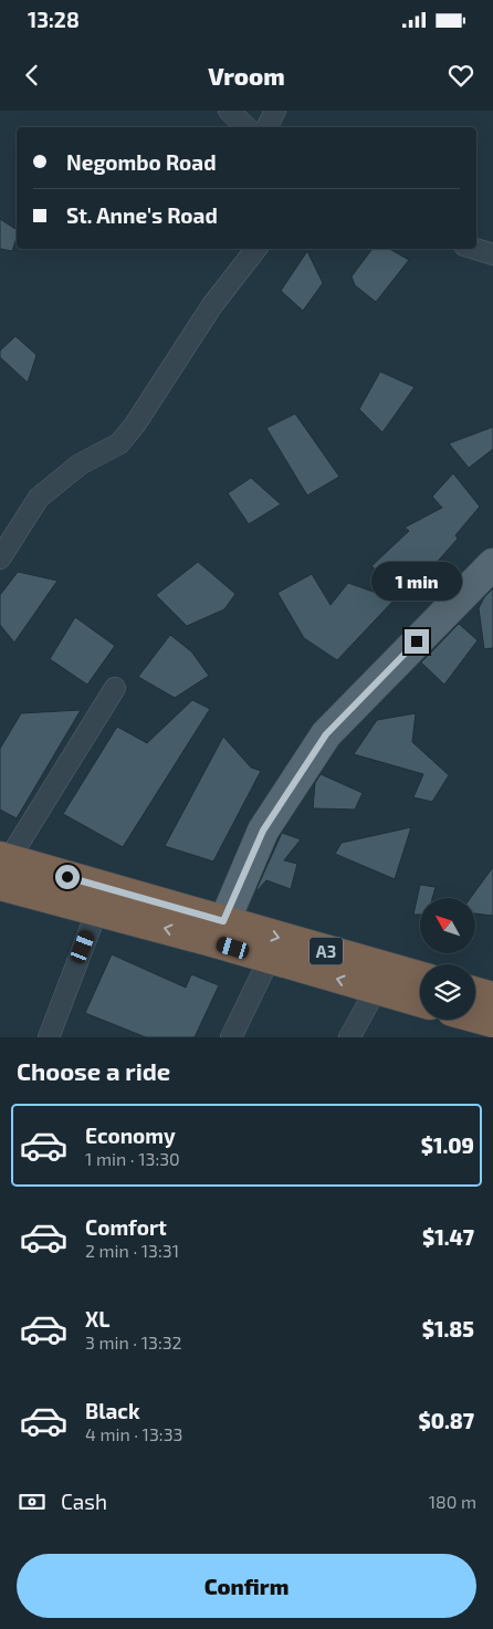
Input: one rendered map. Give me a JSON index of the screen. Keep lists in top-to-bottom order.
{
  "streets": {
    "highway": ["A3"]
  },
  "north": "top left",
  "page": {
    "status": "13:28",
    "header": "Vroom",
    "banner": ["Negombo Road", "St. Anne's Road"],
    "bubble": "1 min",
    "heading": "Choose a ride",
    "list": [
      {
        "name": "Economy",
        "note": "1 min · 13:30",
        "value": "$1.09"
      },
      {
        "name": "Comfort",
        "note": "2 min · 13:31",
        "value": "$1.47"
      },
      {
        "name": "XL",
        "note": "3 min · 13:32",
        "value": "$1.85"
      },
      {
        "name": "Black",
        "note": "4 min · 13:33",
        "value": "$0.87"
      }
    ],
    "pay": ["Cash", "180 m"],
    "buttons": "Confirm"
  }
}
